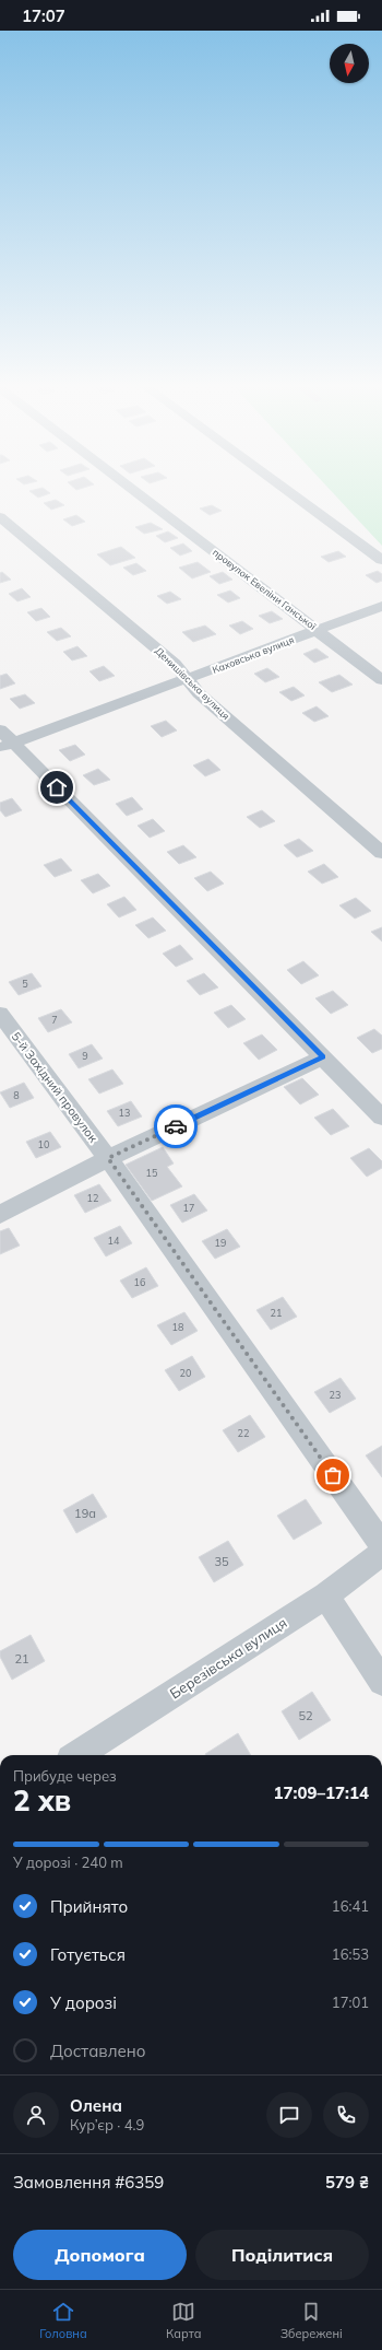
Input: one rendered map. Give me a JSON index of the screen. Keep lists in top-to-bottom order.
{
  "streets": {
    "street": [
      "провулок Евеліни Ганської",
      "Каховська вулиця",
      "Денишівська вулиця",
      "5-й Західний провулок",
      "Березівська вулиця"
    ]
  },
  "crossings": [
    ["провулок Евеліни Ганської", "Каховська вулиця"],
    ["Каховська вулиця", "Денишівська вулиця"]
  ],
  "house_numbers": [
    "5",
    "7",
    "9",
    "8",
    "13",
    "10",
    "15",
    "12",
    "17",
    "14",
    "19",
    "16",
    "21",
    "18",
    "20",
    "23",
    "22",
    "19а",
    "35",
    "21",
    "52"
  ],
  "north": "bottom",
  "page": {
    "status": "17:07",
    "heading": ["2 хв", "Прибуде через", "17:09–17:14"],
    "panel": [
      "Олена",
      "Кур’єр · 4.9",
      "Замовлення #6359",
      "579 ₴"
    ],
    "bar": "У дорозі · 240 m",
    "list": [
      ["Прийнято", "16:41"],
      ["Готується", "16:53"],
      ["У дорозі", "17:01"],
      "Доставлено"
    ],
    "buttons": ["Допомога", "Поділитися"],
    "tabs": ["Головна", "Карта", "Збережені"]
  }
}
